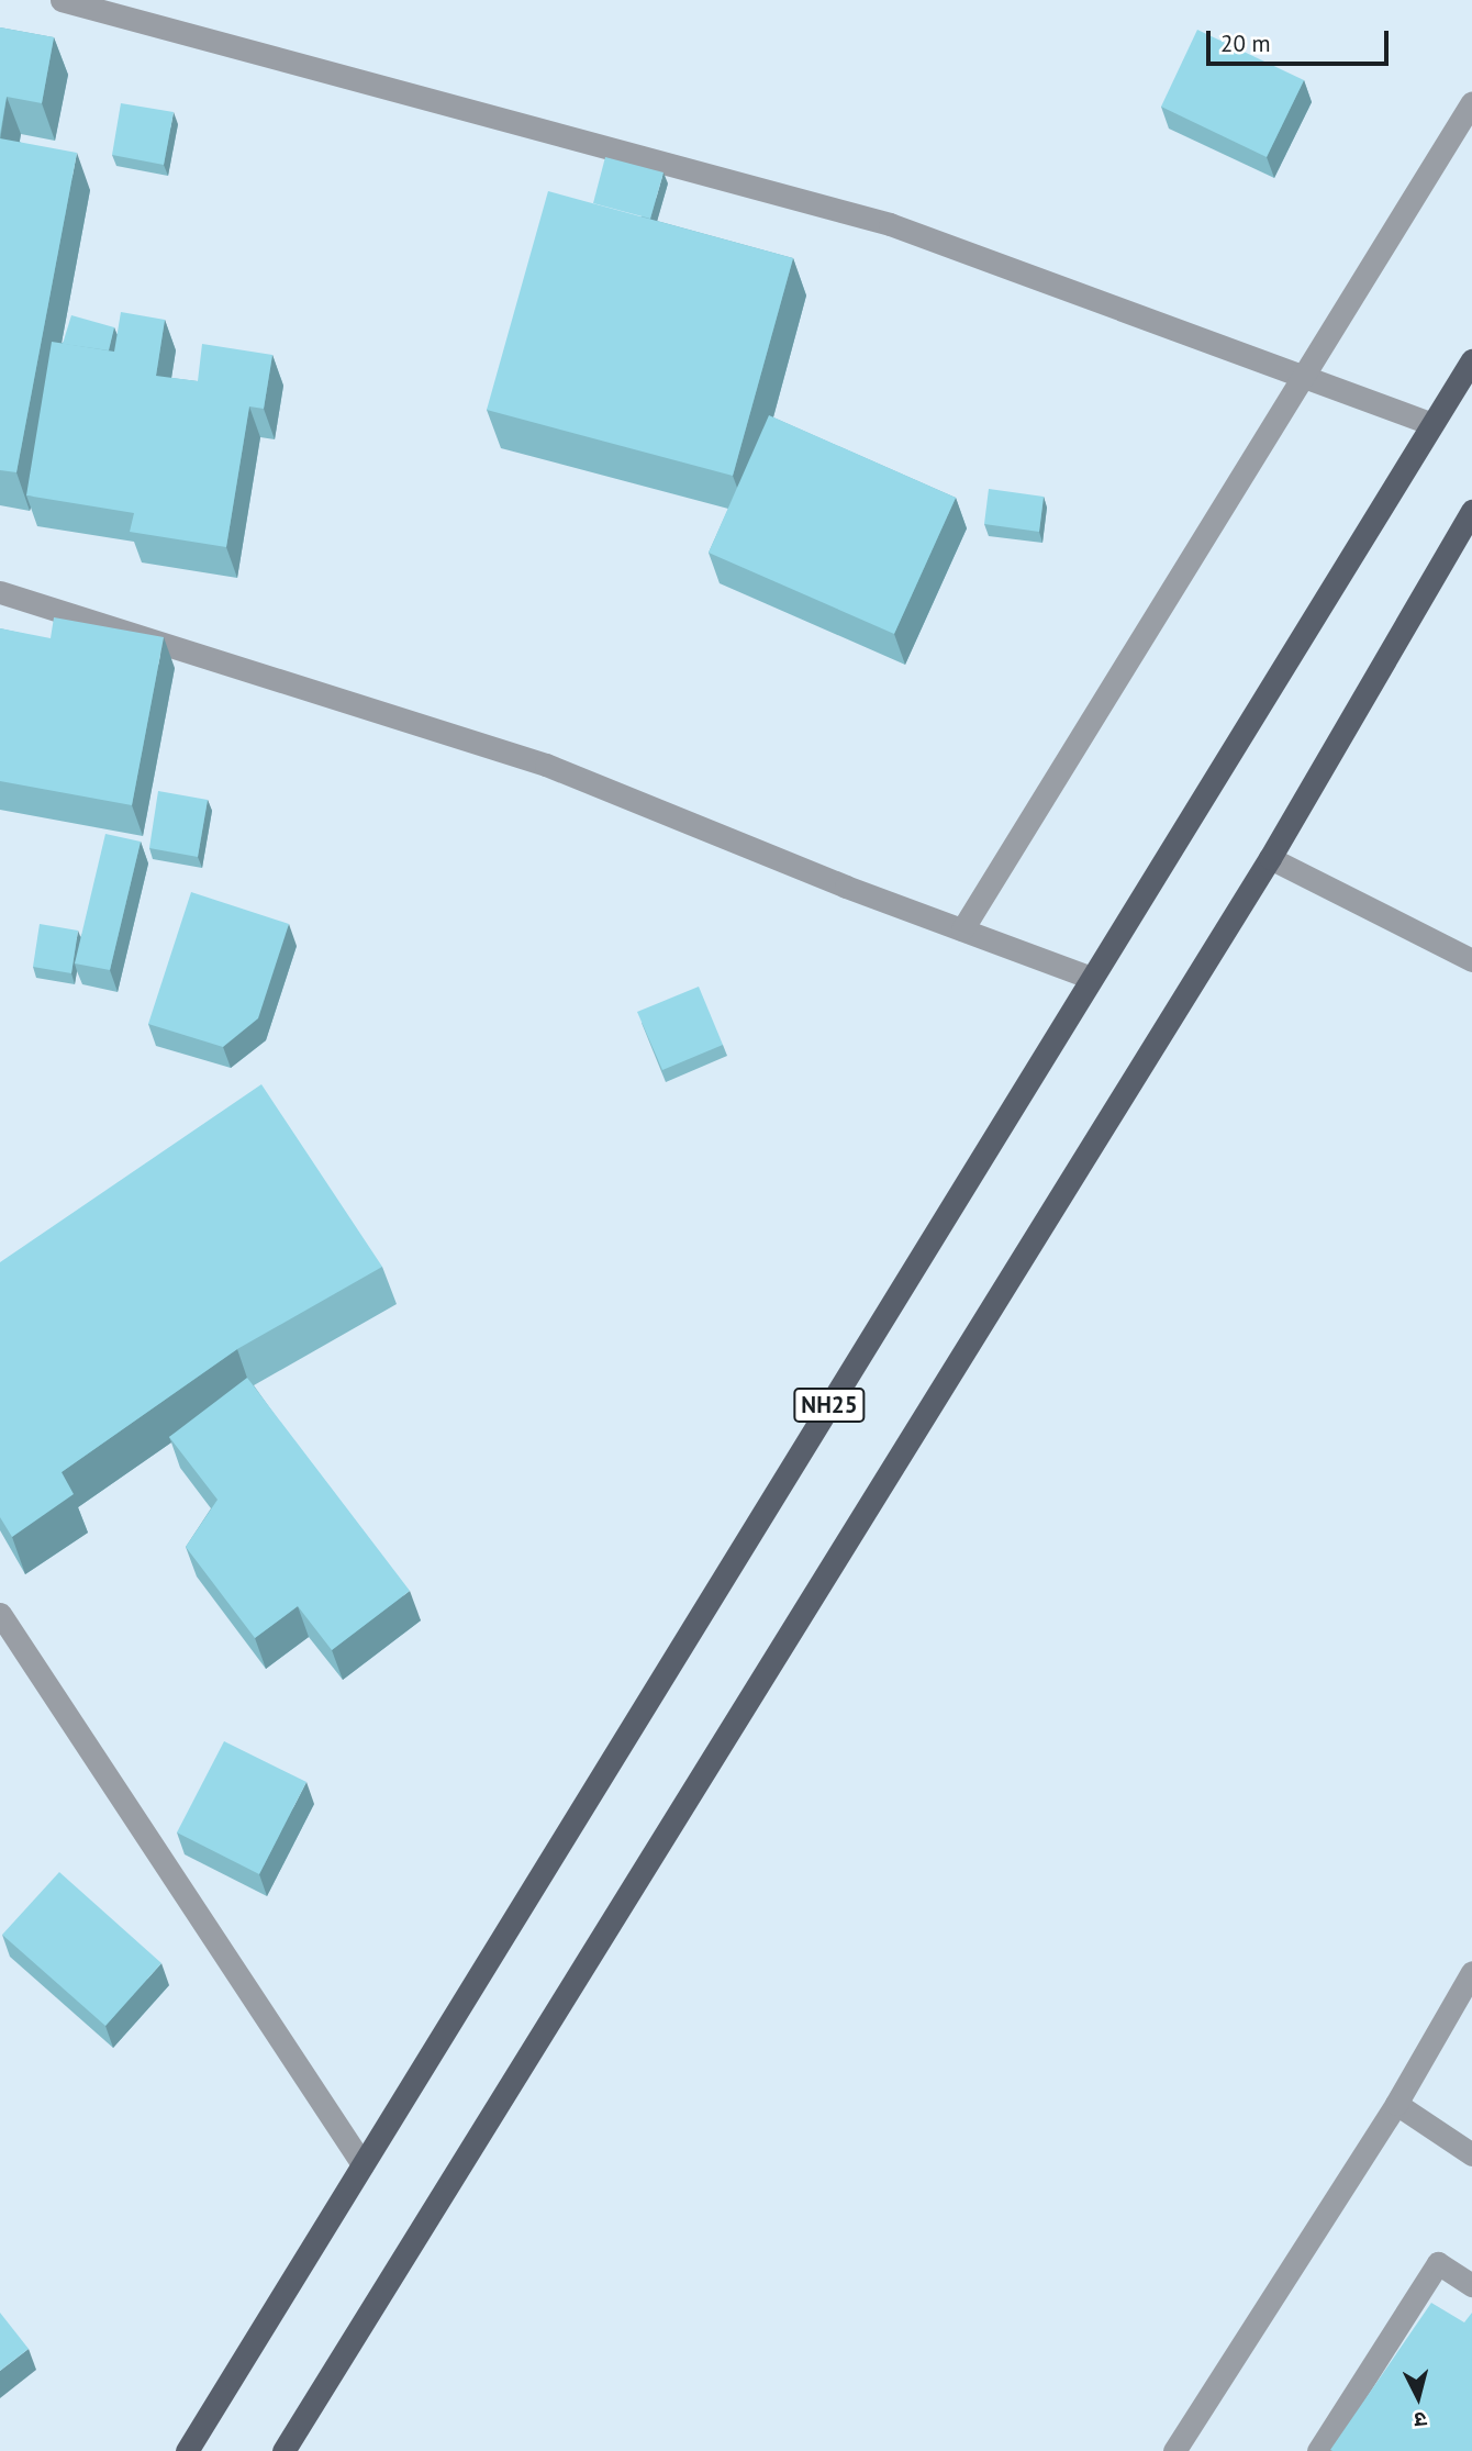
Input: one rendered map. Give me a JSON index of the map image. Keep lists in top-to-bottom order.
{
  "streets": {
    "main road": ["NH25"]
  },
  "scale_bar": "20 m",
  "north": "bottom"
}
